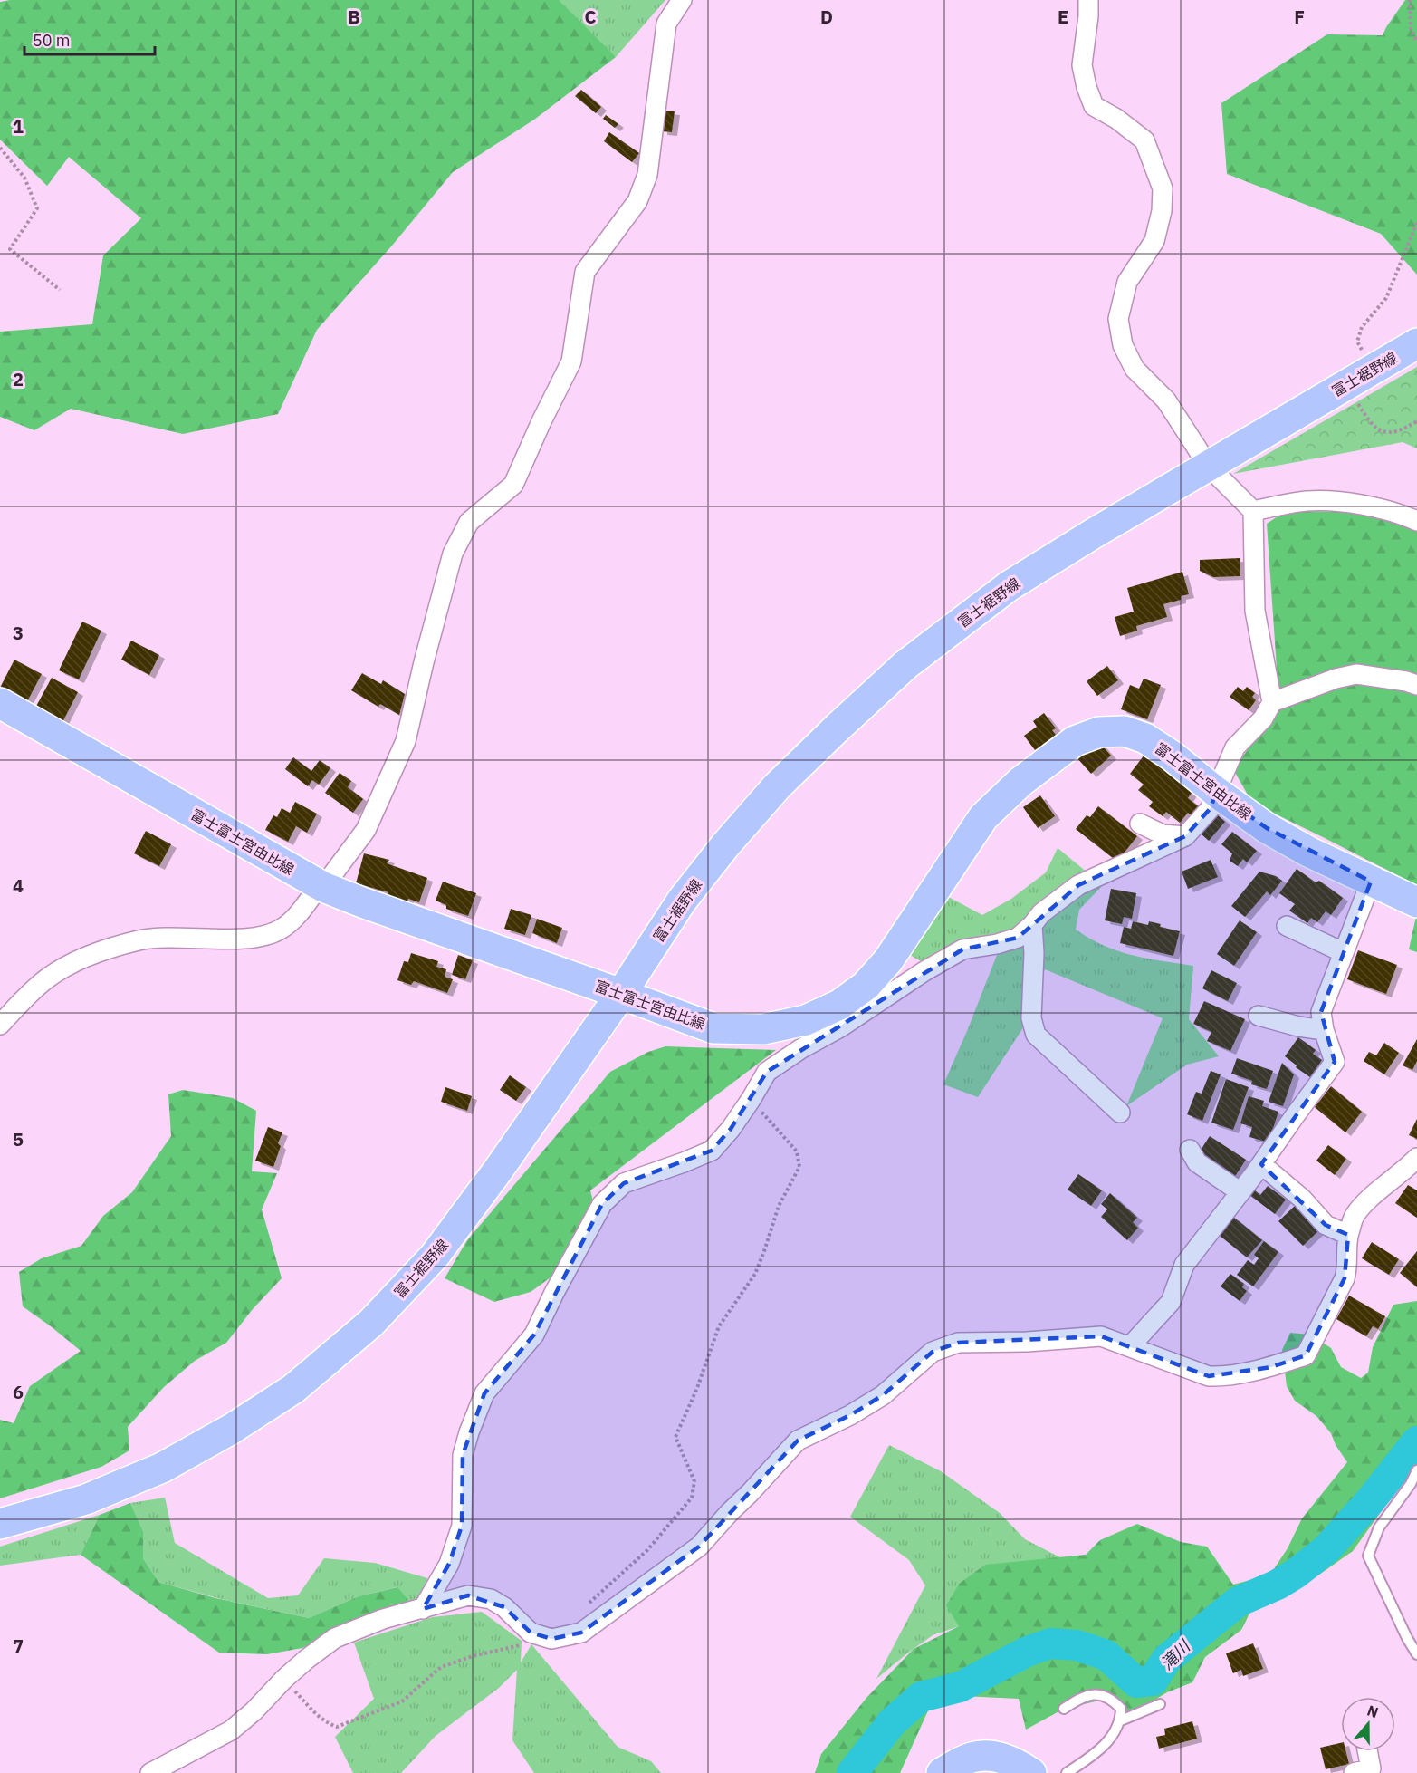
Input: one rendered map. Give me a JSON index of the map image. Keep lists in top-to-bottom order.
{
  "streets": {
    "main road": ["富士裾野線", "富士富士宮由比線"]
  },
  "crossings": [
    ["富士裾野線", "富士富士宮由比線"]
  ],
  "water": ["滝川"],
  "scale_bar": "50 m",
  "north": "top",
  "grid": {
    "columns": [
      "B",
      "C",
      "D",
      "E",
      "F"
    ],
    "rows": [
      "1",
      "2",
      "3",
      "4",
      "5",
      "6",
      "7"
    ]
  }
}
